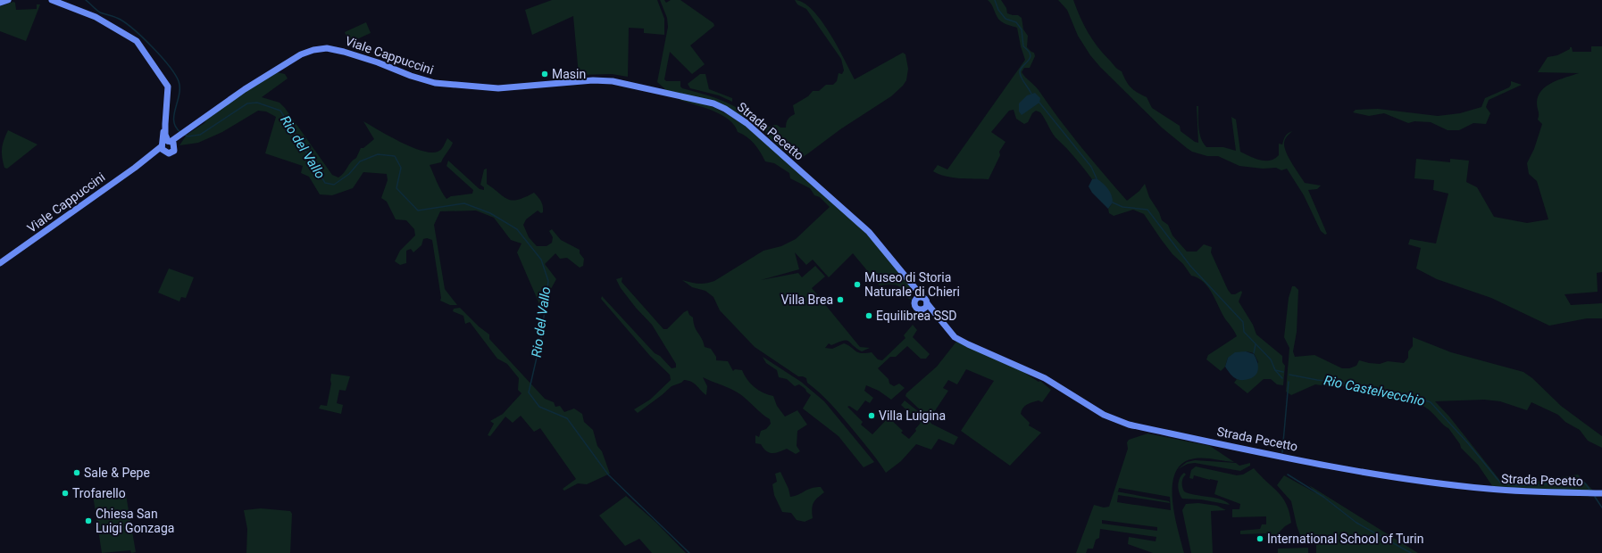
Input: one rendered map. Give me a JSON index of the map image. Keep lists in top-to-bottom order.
{
  "streets": {
    "main road": ["Viale Cappuccini", "Strada Pecetto"]
  },
  "crossings": [
    ["Viale Cappuccini", "Strada Pecetto"]
  ],
  "water": ["Rio del Vallo", "Rio Castelvecchio"],
  "places": [
    "Masin",
    "Museo di Storia Naturale di Chieri",
    "Villa Brea",
    "Equilibrea SSD",
    "Villa Luigina",
    "Sale & Pepe",
    "Trofarello",
    "Chiesa San Luigi Gonzaga",
    "International School of Turin"
  ]
}
